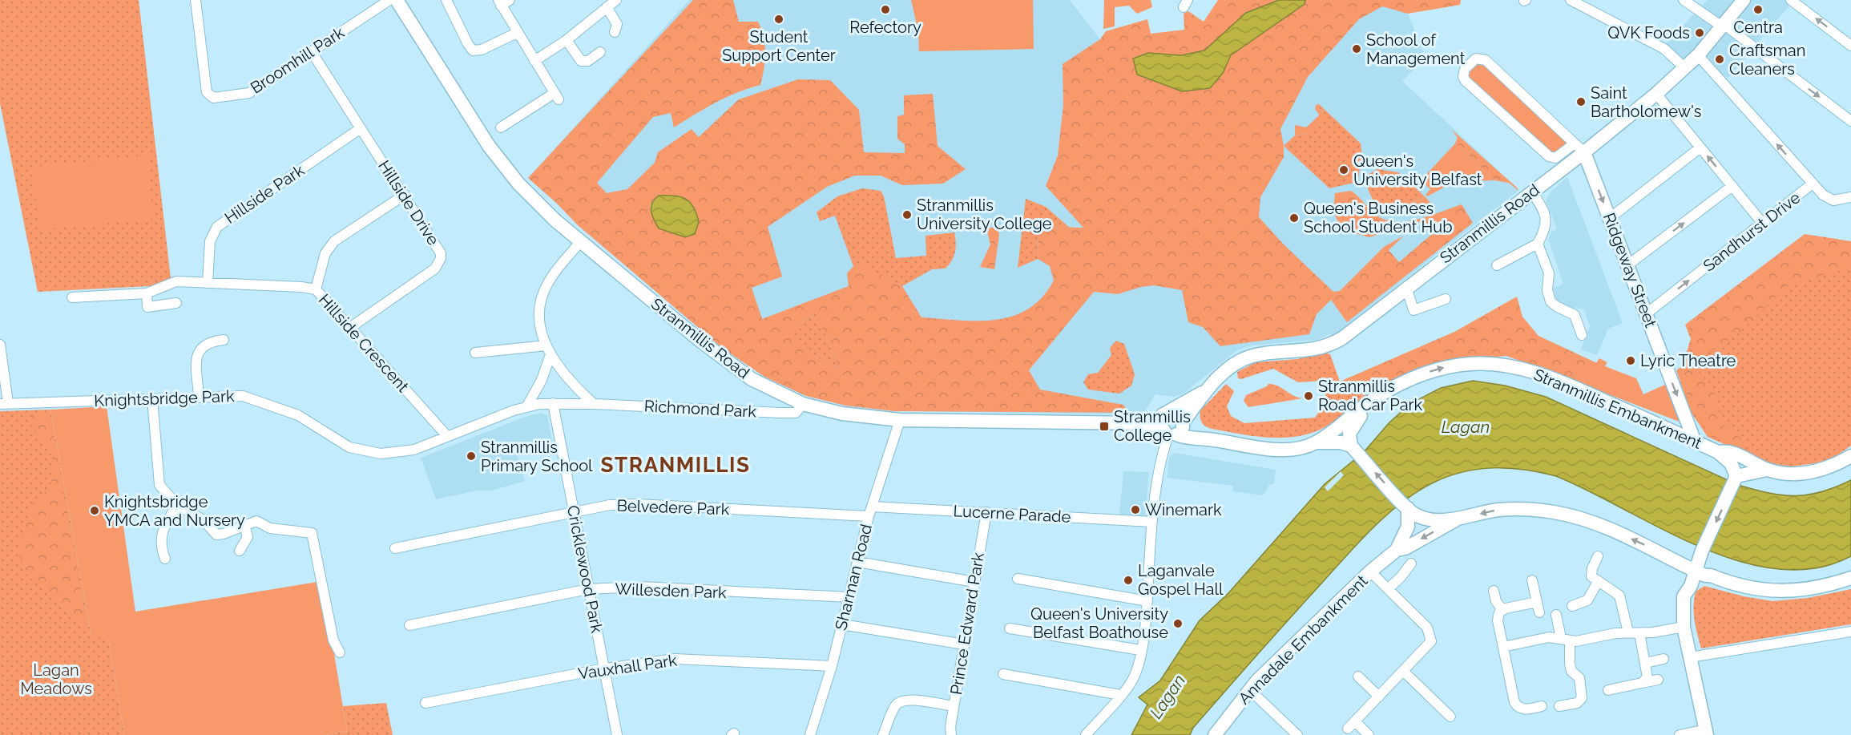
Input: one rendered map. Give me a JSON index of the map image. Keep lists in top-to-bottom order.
{
  "streets": {
    "street": [
      "Broomhill Park",
      "Hillside Park",
      "Hillside Drive",
      "Stranmillis Road",
      "Sandhurst Drive",
      "Ridgeway Street",
      "Hillside Crescent",
      "Knightsbridge Park",
      "Richmond Park",
      "Stranmillis Embankment",
      "Belvedere Park",
      "Lucerne Parade",
      "Cricklewood Park",
      "Sharman Road",
      "Willesden Park",
      "Prince Edward Park",
      "Annadale Embankment",
      "Vauxhall Park"
    ]
  },
  "crossings": [
    ["Broomhill Park", "Hillside Drive"],
    ["Hillside Park", "Hillside Drive"],
    ["Hillside Park", "Hillside Crescent"],
    ["Hillside Drive", "Hillside Crescent"],
    ["Stranmillis Road", "Sandhurst Drive"],
    ["Stranmillis Road", "Ridgeway Street"],
    ["Stranmillis Road", "Richmond Park"],
    ["Stranmillis Road", "Stranmillis Embankment"],
    ["Stranmillis Road", "Sharman Road"],
    ["Sandhurst Drive", "Ridgeway Street"],
    ["Ridgeway Street", "Stranmillis Embankment"],
    ["Hillside Crescent", "Knightsbridge Park"],
    ["Knightsbridge Park", "Richmond Park"],
    ["Richmond Park", "Cricklewood Park"],
    ["Belvedere Park", "Lucerne Parade"],
    ["Belvedere Park", "Cricklewood Park"],
    ["Belvedere Park", "Sharman Road"],
    ["Lucerne Parade", "Sharman Road"],
    ["Lucerne Parade", "Prince Edward Park"],
    ["Cricklewood Park", "Willesden Park"],
    ["Cricklewood Park", "Vauxhall Park"],
    ["Sharman Road", "Willesden Park"],
    ["Sharman Road", "Vauxhall Park"]
  ],
  "districts": ["STRANMILLIS"],
  "water": ["Lagan"],
  "parks": ["Lagan Meadows"],
  "places": {
    "other": [
      "Refectory",
      "Centra",
      "Student Support Center",
      "QVK Foods",
      "School of Management",
      "Craftsman Cleaners",
      "Saint Bartholomew's",
      "Queen's University Belfast",
      "Stranmillis University College",
      "Queen's Business School Student Hub",
      "Lyric Theatre",
      "Stranmillis Road Car Park",
      "Stranmillis Primary School",
      "Winemark",
      "Knightsbridge YMCA and Nursery",
      "Laganvale Gospel Hall",
      "Queen's University Belfast Boathouse"
    ],
    "transit": ["Stranmillis College"]
  }
}
